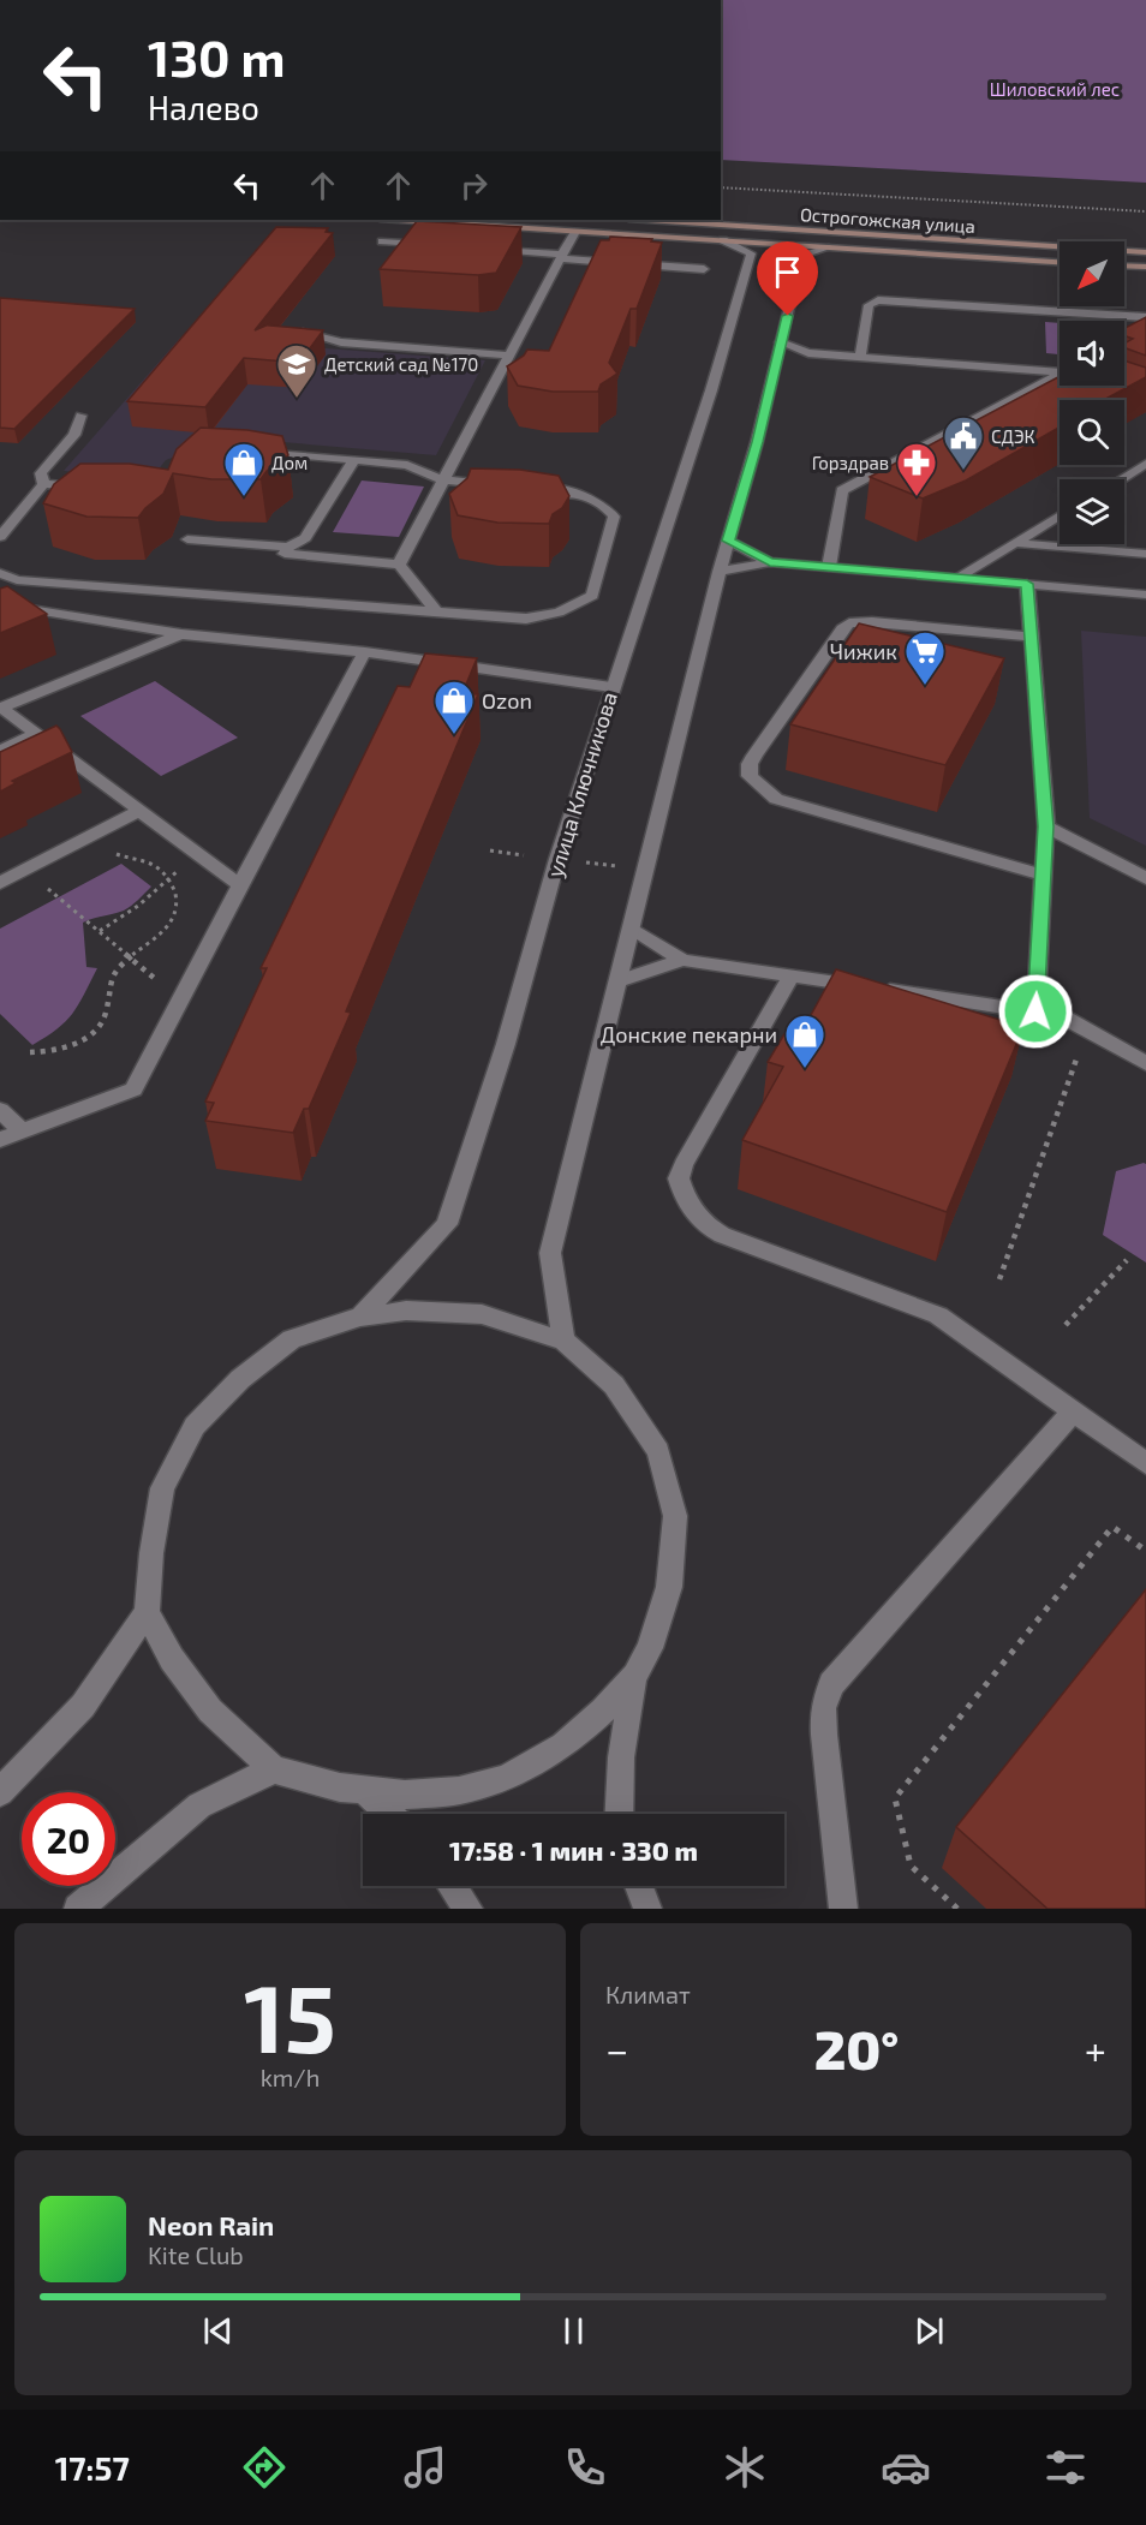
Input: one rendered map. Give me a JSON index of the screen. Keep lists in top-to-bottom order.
{
  "streets": {
    "street": ["Острогожская улица", "улица Ключникова"]
  },
  "parks": ["Шиловский лес"],
  "places": {
    "school or university": ["Детский сад №170"],
    "public building": ["СДЭК"],
    "shop": ["Дом", "Ozon", "Донские пекарни"],
    "pharmacy": ["Горздрав"],
    "supermarket": ["Чижик"]
  },
  "north": "bottom left",
  "page": {
    "turn": ["130 m", "Налево"],
    "limit": "20",
    "trip": "17:58 · 1 мин · 330 m",
    "tile": [
      ["15", "km/h"],
      "Климат"
    ],
    "heat": ["−", "20°", "+"],
    "song": ["Neon Rain", "Kite Club"],
    "tabs": "17:57"
  }
}
